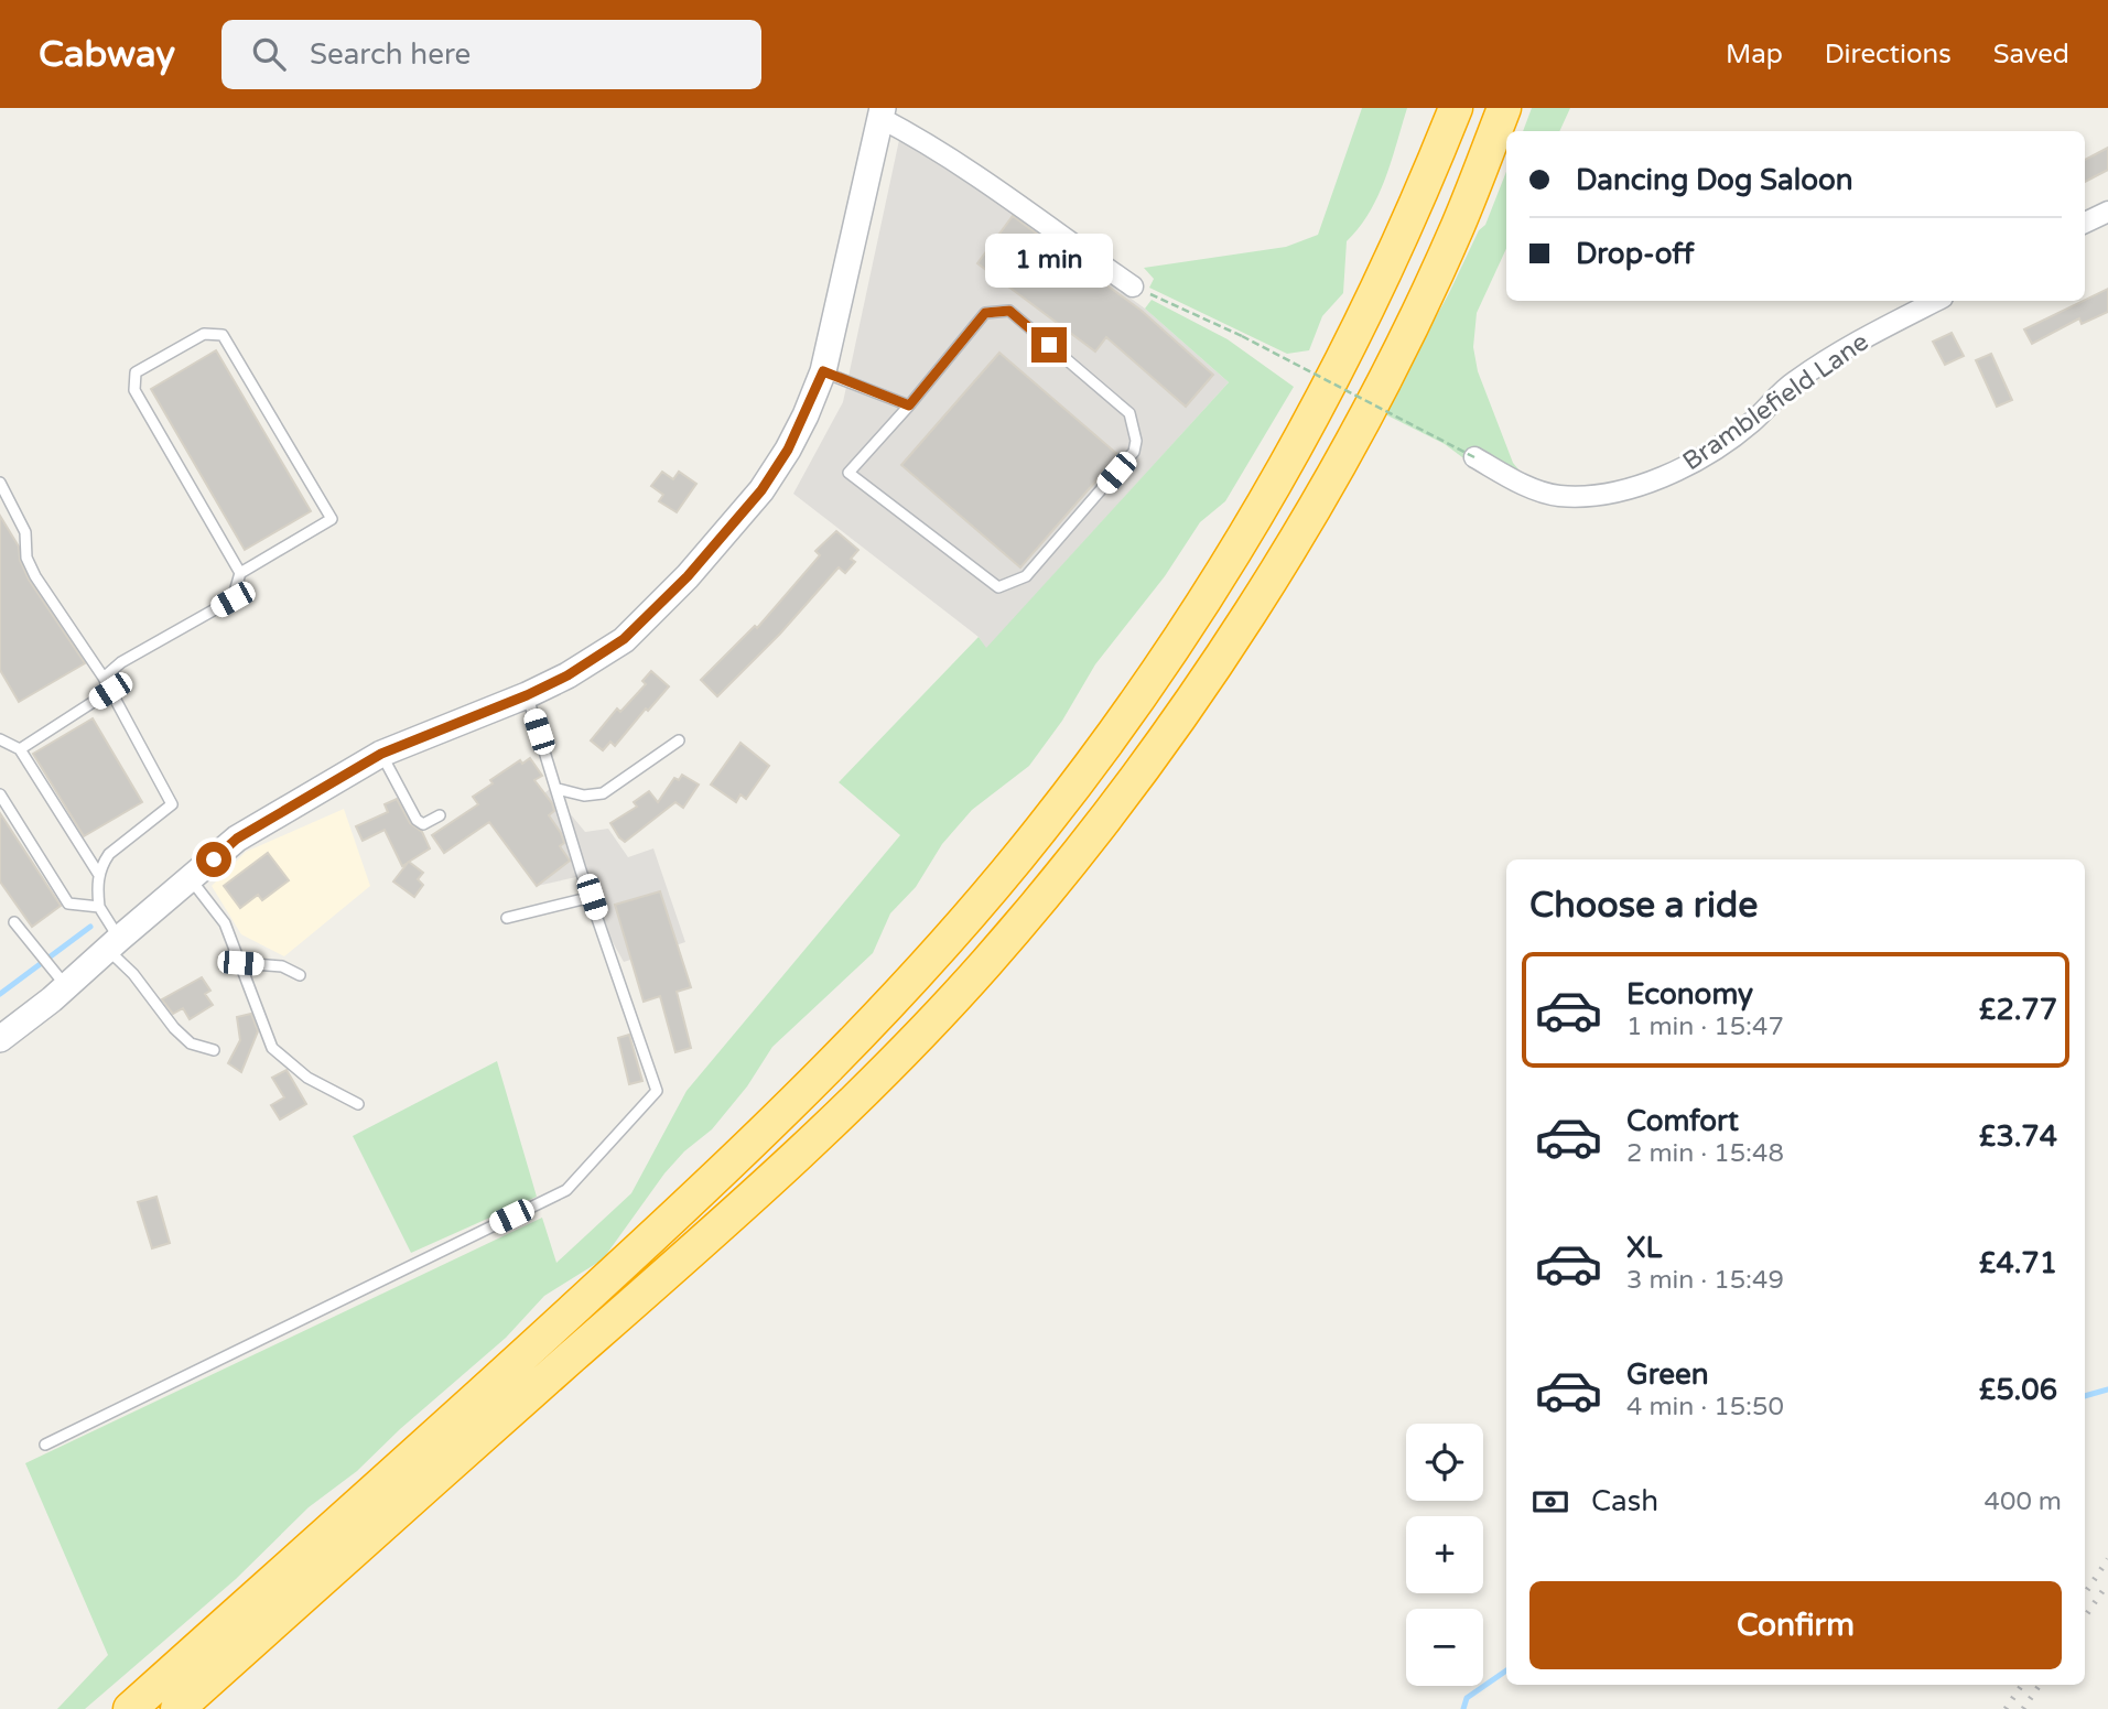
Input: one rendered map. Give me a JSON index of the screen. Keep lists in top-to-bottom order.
{
  "streets": {
    "street": ["Bramblefield Lane"]
  },
  "page": {
    "header": "Cabway",
    "search": "Search here",
    "nav": ["Map", "Directions", "Saved"],
    "banner": ["Dancing Dog Saloon", "Drop-off"],
    "bubble": "1 min",
    "heading": "Choose a ride",
    "list": [
      {
        "name": "Economy",
        "note": "1 min · 15:47",
        "value": "£2.77"
      },
      {
        "name": "Comfort",
        "note": "2 min · 15:48",
        "value": "£3.74"
      },
      {
        "name": "XL",
        "note": "3 min · 15:49",
        "value": "£4.71"
      },
      {
        "name": "Green",
        "note": "4 min · 15:50",
        "value": "£5.06"
      }
    ],
    "map_buttons": ["+", "−"],
    "pay": ["Cash", "400 m"],
    "buttons": "Confirm"
  }
}
